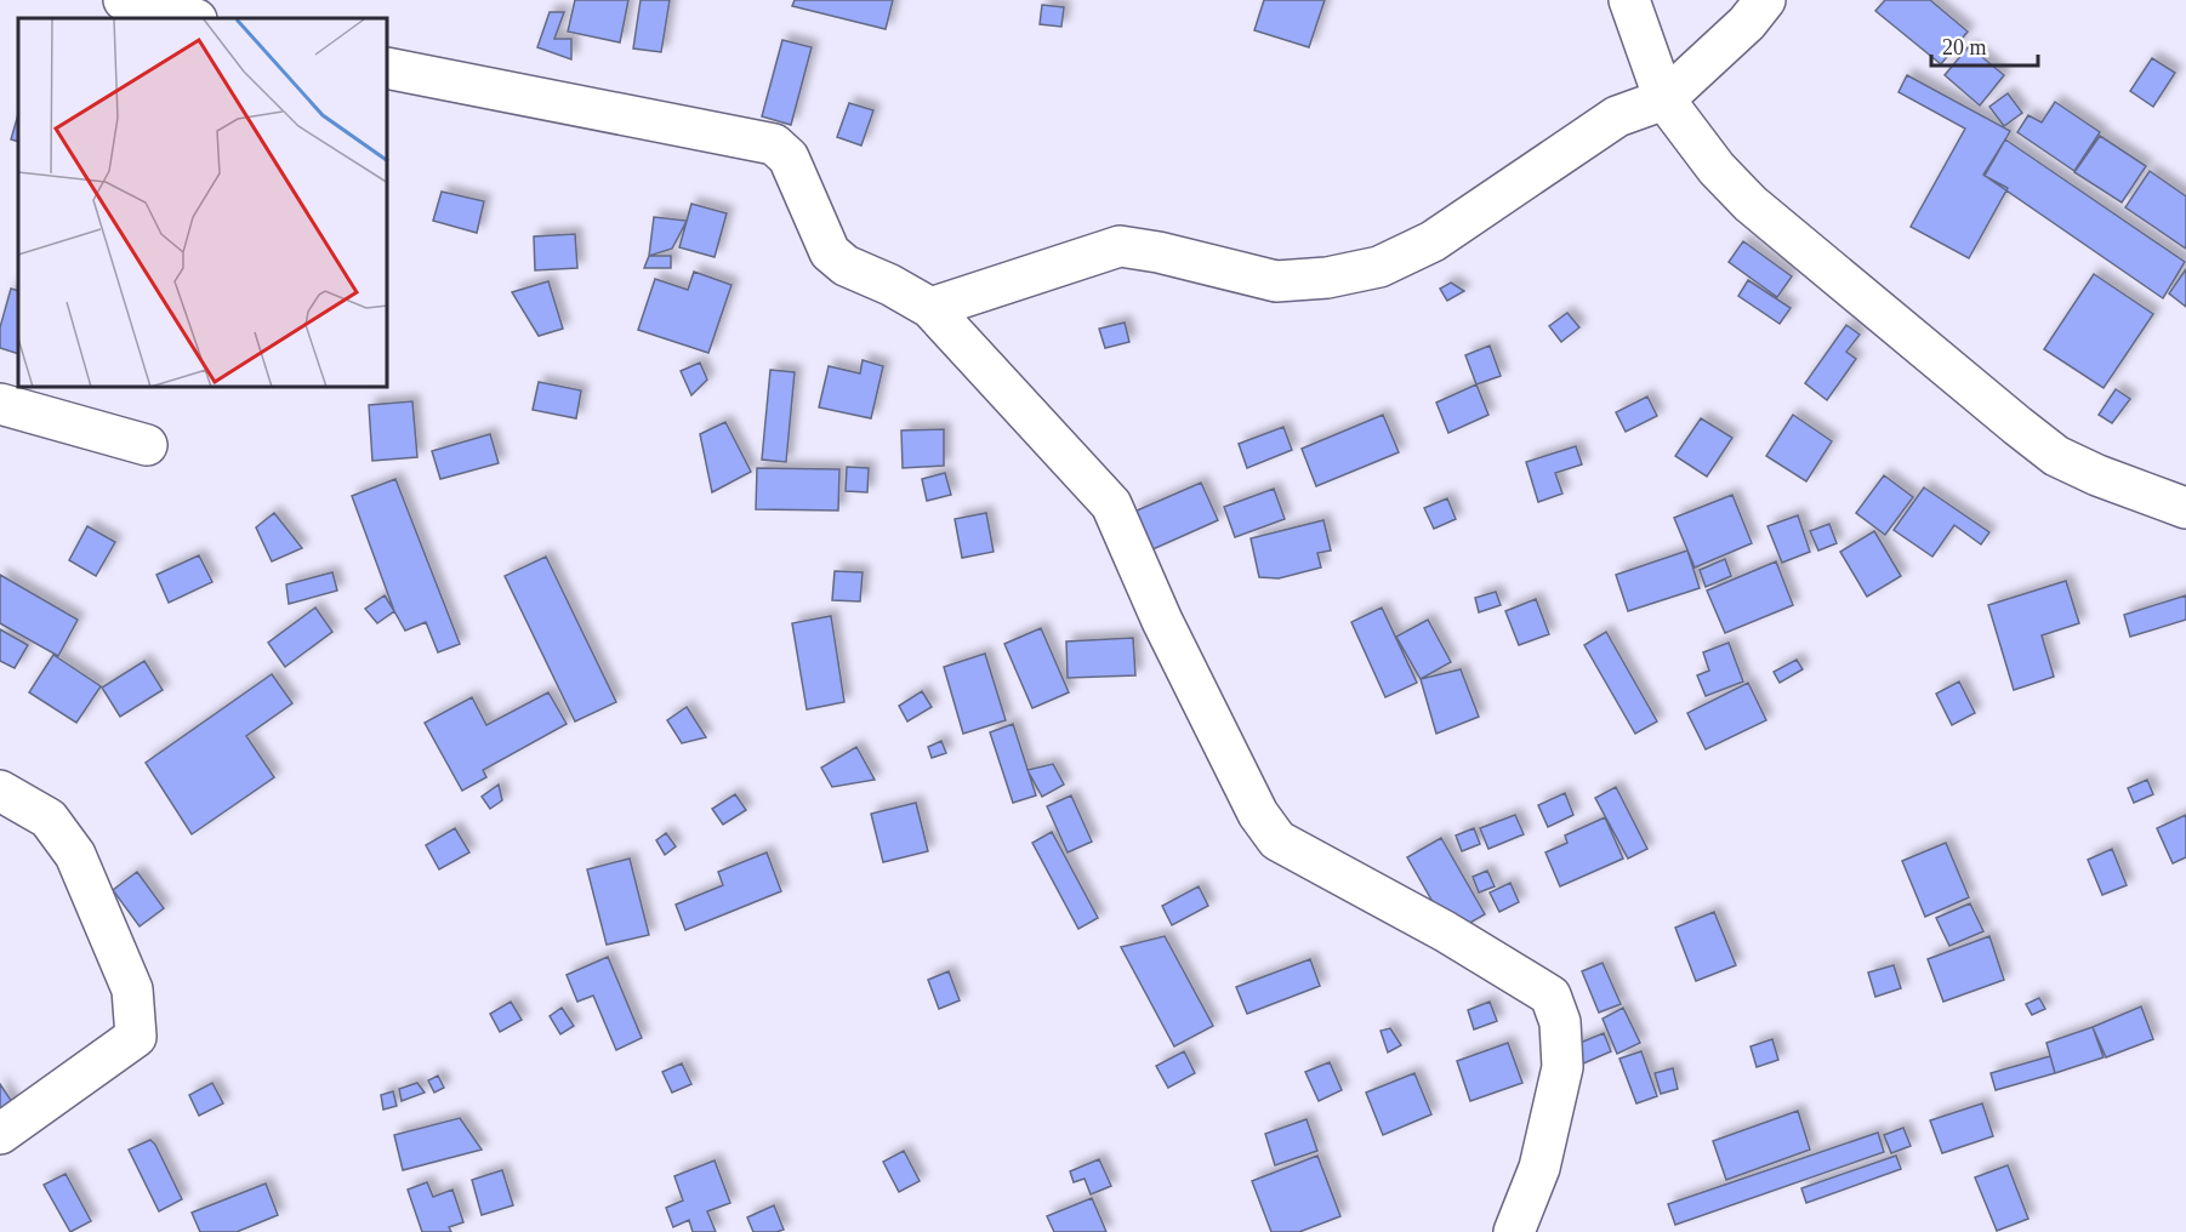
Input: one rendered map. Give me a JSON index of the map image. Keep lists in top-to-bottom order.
{
  "scale_bar": "20 m"
}
